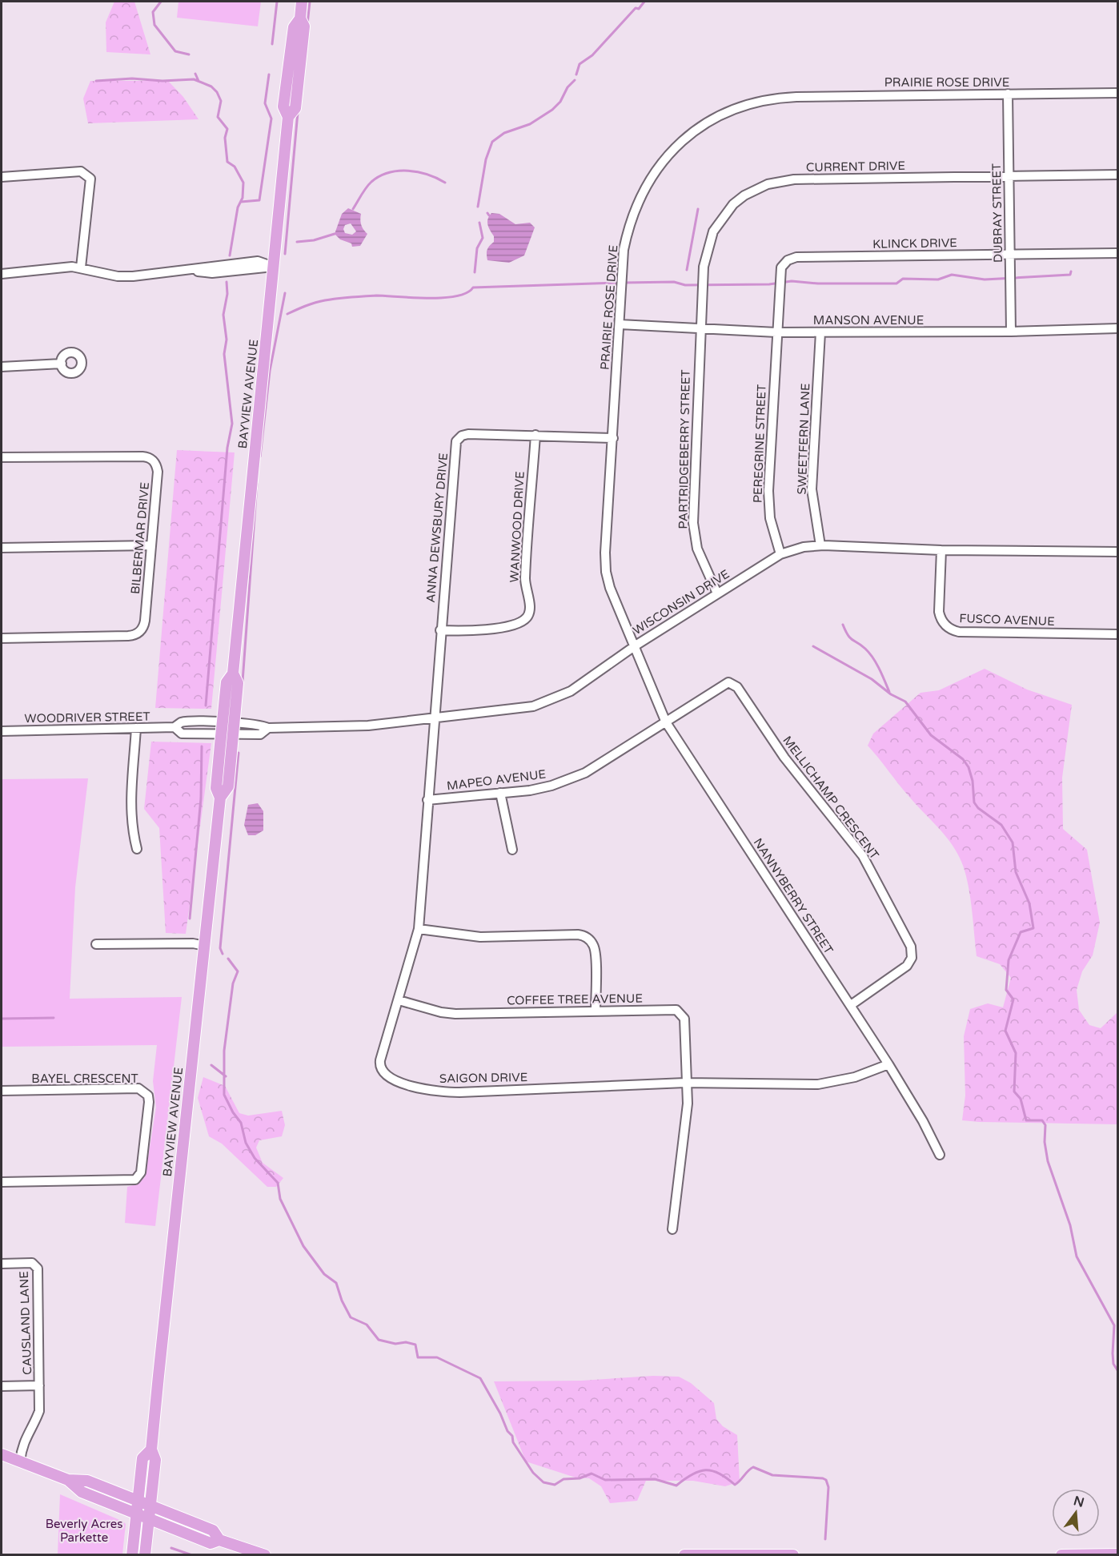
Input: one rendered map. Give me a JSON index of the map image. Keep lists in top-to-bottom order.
{
  "streets": {
    "main road": ["BAYVIEW AVENUE"],
    "street": [
      "PRAIRIE ROSE DRIVE",
      "CURRENT DRIVE",
      "DUBRAY STREET",
      "KLINCK DRIVE",
      "MANSON AVENUE",
      "SWEETFERN LANE",
      "PEREGRINE STREET",
      "PARTRIDGEBERRY STREET",
      "WANWOOD DRIVE",
      "ANNA DEWSBURY DRIVE",
      "BILBERMAR DRIVE",
      "WISCONSIN DRIVE",
      "FUSCO AVENUE",
      "WOODRIVER STREET",
      "MAPEO AVENUE",
      "MELLICHAMP CRESCENT",
      "NANNYBERRY STREET",
      "COFFEE TREE AVENUE",
      "SAIGON DRIVE",
      "BAYEL CRESCENT",
      "CAUSLAND LANE"
    ]
  },
  "crossings": [
    ["PRAIRIE ROSE DRIVE", "DUBRAY STREET"],
    ["PRAIRIE ROSE DRIVE", "MANSON AVENUE"],
    ["PRAIRIE ROSE DRIVE", "ANNA DEWSBURY DRIVE"],
    ["PRAIRIE ROSE DRIVE", "WISCONSIN DRIVE"],
    ["PRAIRIE ROSE DRIVE", "NANNYBERRY STREET"],
    ["CURRENT DRIVE", "DUBRAY STREET"],
    ["CURRENT DRIVE", "MANSON AVENUE"],
    ["CURRENT DRIVE", "PARTRIDGEBERRY STREET"],
    ["DUBRAY STREET", "KLINCK DRIVE"],
    ["DUBRAY STREET", "MANSON AVENUE"],
    ["KLINCK DRIVE", "MANSON AVENUE"],
    ["KLINCK DRIVE", "PEREGRINE STREET"],
    ["MANSON AVENUE", "SWEETFERN LANE"],
    ["MANSON AVENUE", "PEREGRINE STREET"],
    ["MANSON AVENUE", "PARTRIDGEBERRY STREET"],
    ["BAYVIEW AVENUE", "WISCONSIN DRIVE"],
    ["BAYVIEW AVENUE", "WOODRIVER STREET"],
    ["SWEETFERN LANE", "WISCONSIN DRIVE"],
    ["PEREGRINE STREET", "WISCONSIN DRIVE"],
    ["PARTRIDGEBERRY STREET", "WISCONSIN DRIVE"],
    ["WANWOOD DRIVE", "ANNA DEWSBURY DRIVE"],
    ["ANNA DEWSBURY DRIVE", "WISCONSIN DRIVE"],
    ["ANNA DEWSBURY DRIVE", "SAIGON DRIVE"],
    ["WISCONSIN DRIVE", "FUSCO AVENUE"],
    ["WISCONSIN DRIVE", "WOODRIVER STREET"],
    ["WISCONSIN DRIVE", "NANNYBERRY STREET"],
    ["WISCONSIN DRIVE", "SAIGON DRIVE"],
    ["MAPEO AVENUE", "MELLICHAMP CRESCENT"],
    ["MAPEO AVENUE", "NANNYBERRY STREET"],
    ["MAPEO AVENUE", "SAIGON DRIVE"],
    ["MELLICHAMP CRESCENT", "NANNYBERRY STREET"],
    ["NANNYBERRY STREET", "SAIGON DRIVE"],
    ["COFFEE TREE AVENUE", "SAIGON DRIVE"]
  ],
  "parks": ["Beverly Acres Parkette"],
  "north": "top"
}
